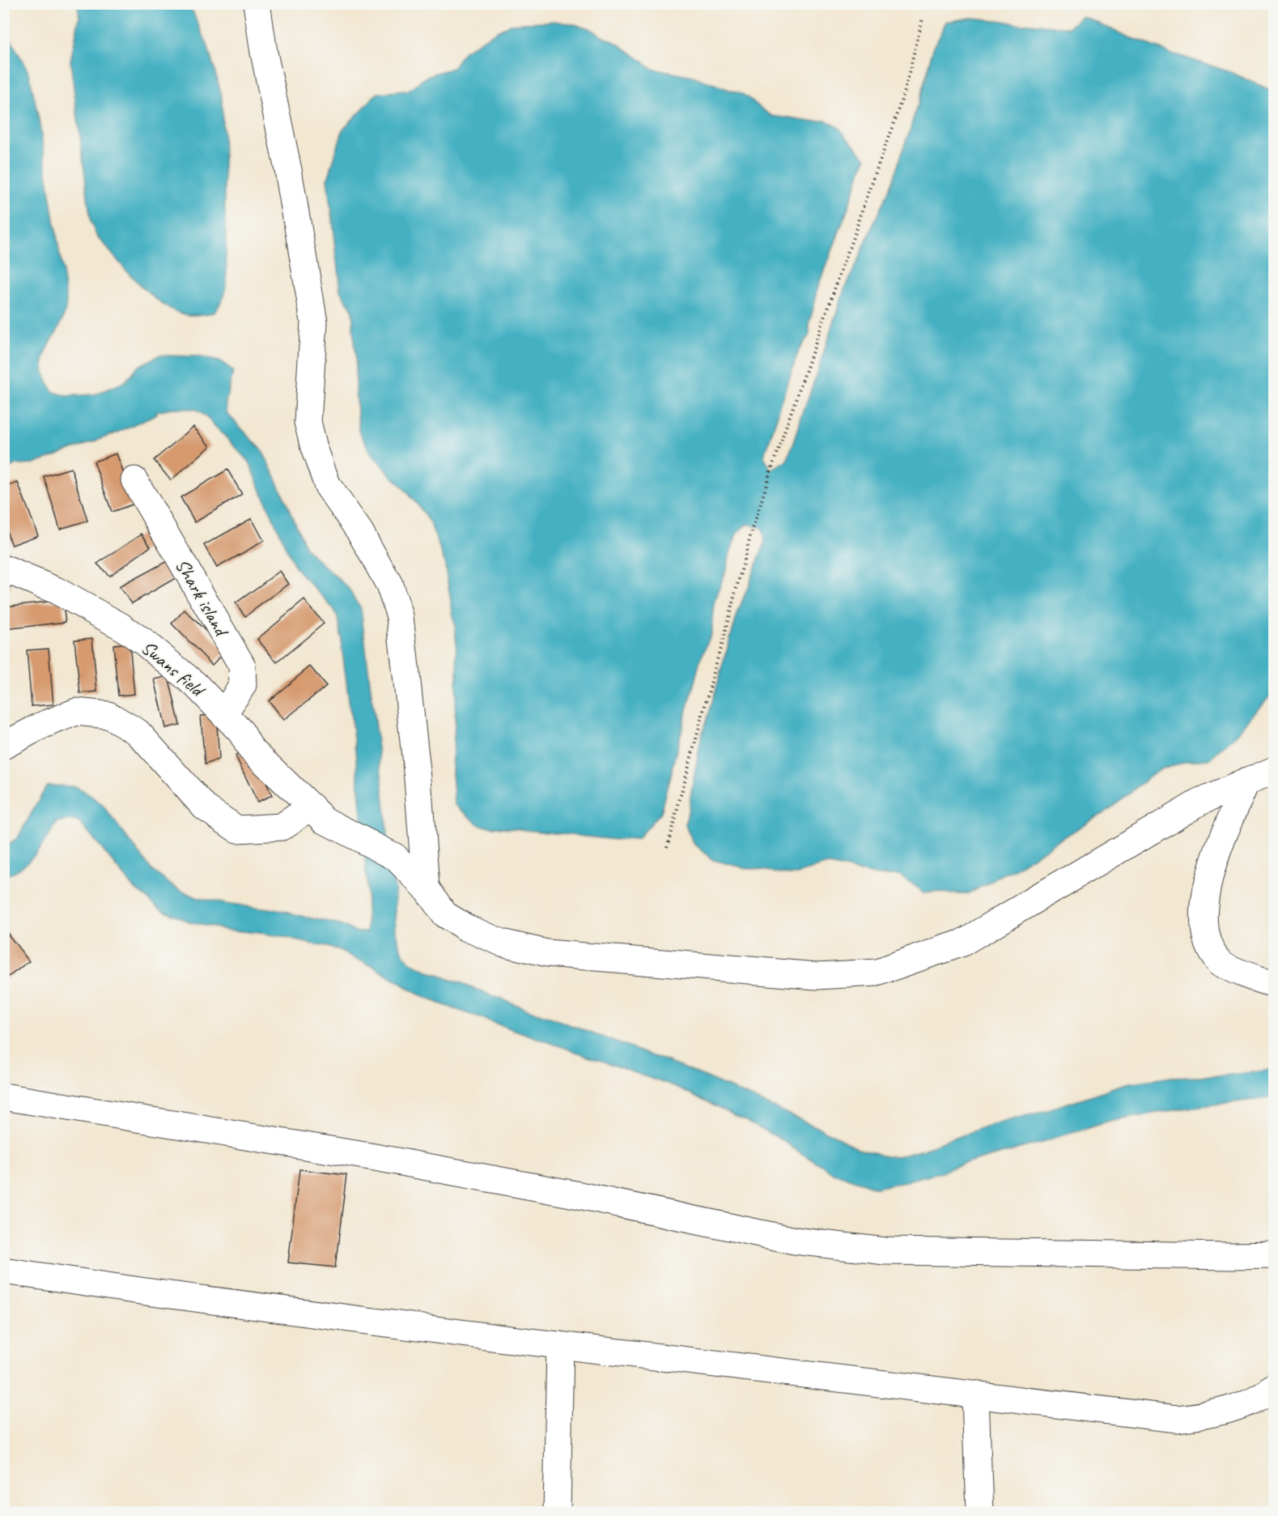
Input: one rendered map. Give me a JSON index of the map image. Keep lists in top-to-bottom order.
{
  "streets": {
    "street": ["Shark island", "Swans field"]
  },
  "crossings": [
    ["Shark island", "Swans field"]
  ]
}
